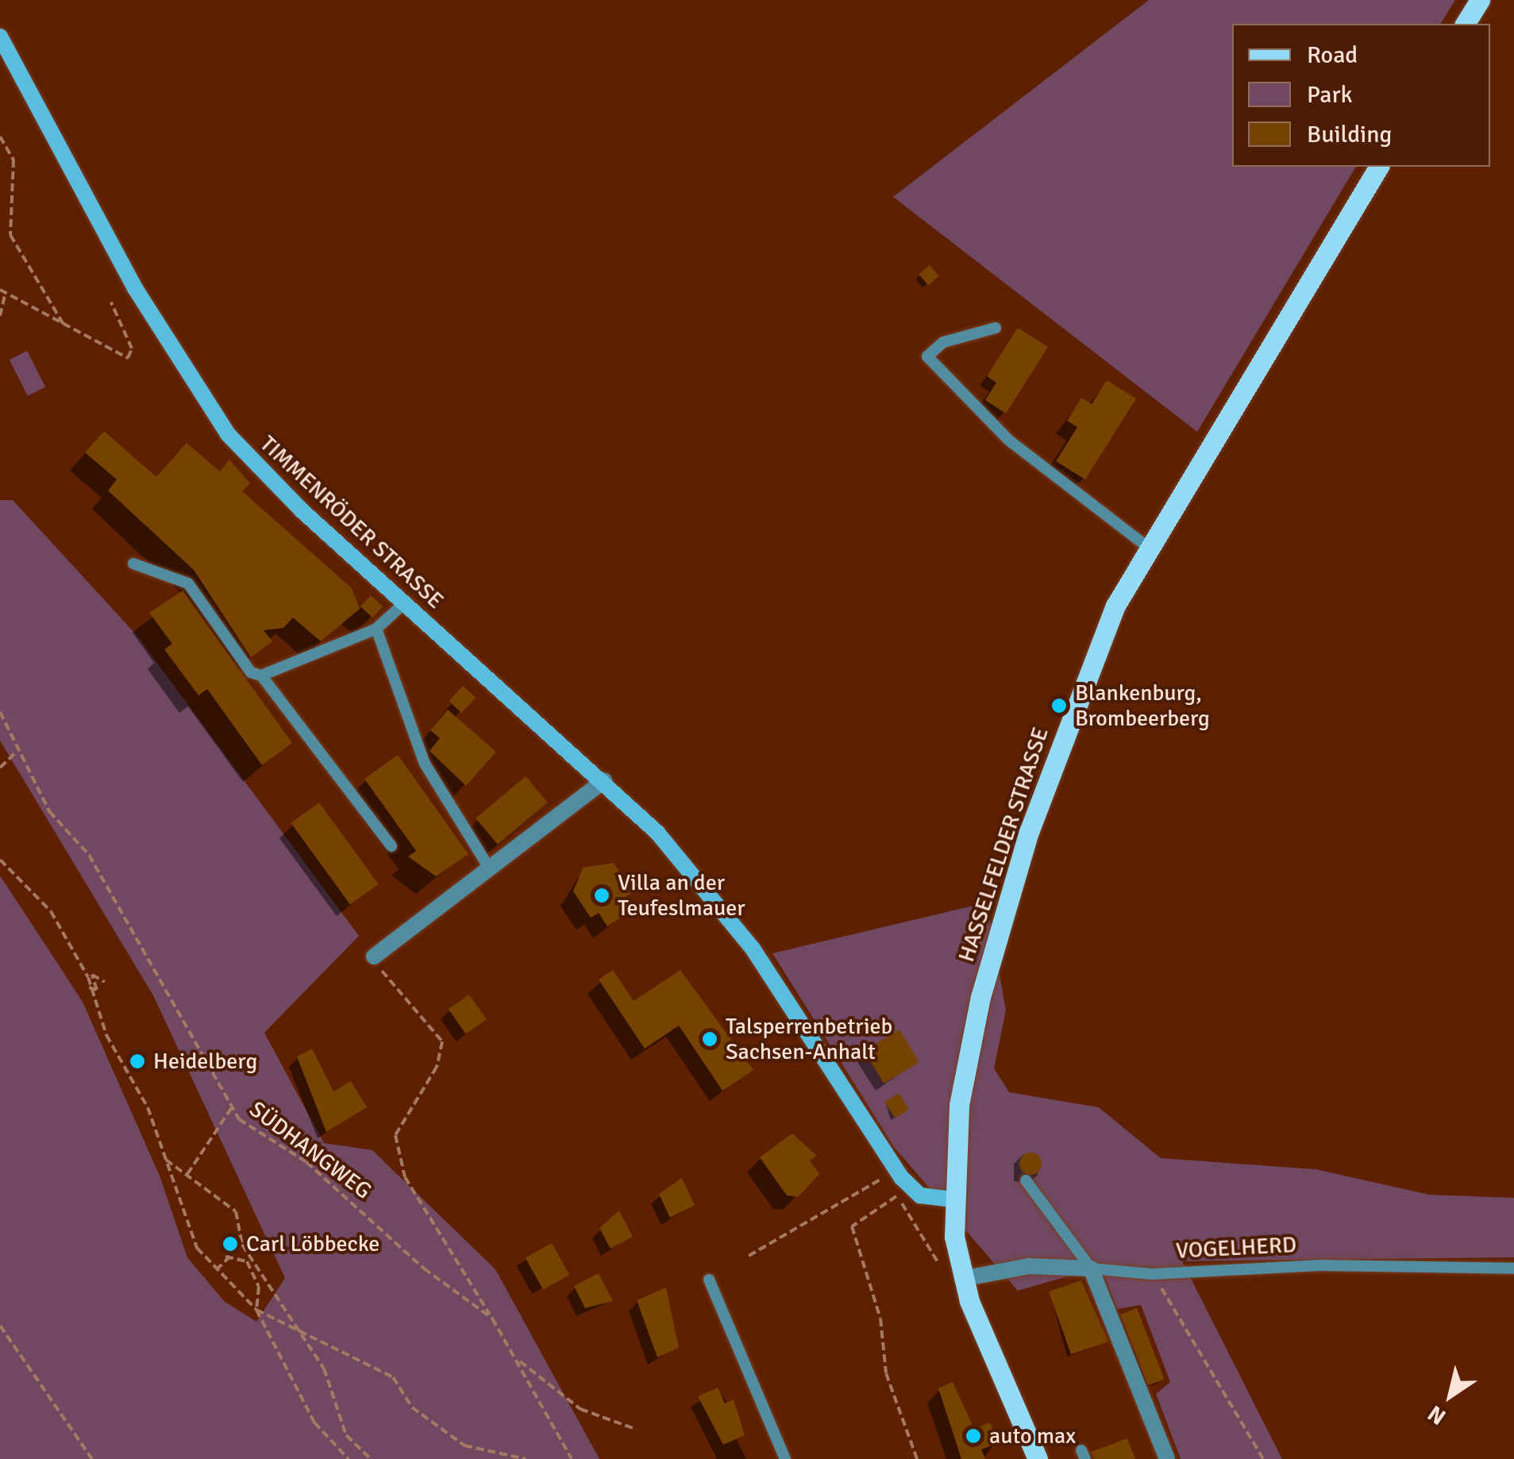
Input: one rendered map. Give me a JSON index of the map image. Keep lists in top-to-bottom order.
{
  "streets": {
    "main road": ["TIMMENRÖDER STRASSE", "HASSELFELDER STRASSE"],
    "street": ["VOGELHERD"],
    "path": ["SÜDHANGWEG"]
  },
  "crossings": [
    ["TIMMENRÖDER STRASSE", "HASSELFELDER STRASSE"],
    ["HASSELFELDER STRASSE", "VOGELHERD"]
  ],
  "places": [
    "Blankenburg, Brombeerberg",
    "Villa an der Teufeslmauer",
    "Talsperrenbetrieb Sachsen-Anhalt",
    "Heidelberg",
    "Carl Löbbecke",
    "auto max"
  ],
  "legend": ["Road", "Park", "Building"],
  "north": "bottom left"
}
